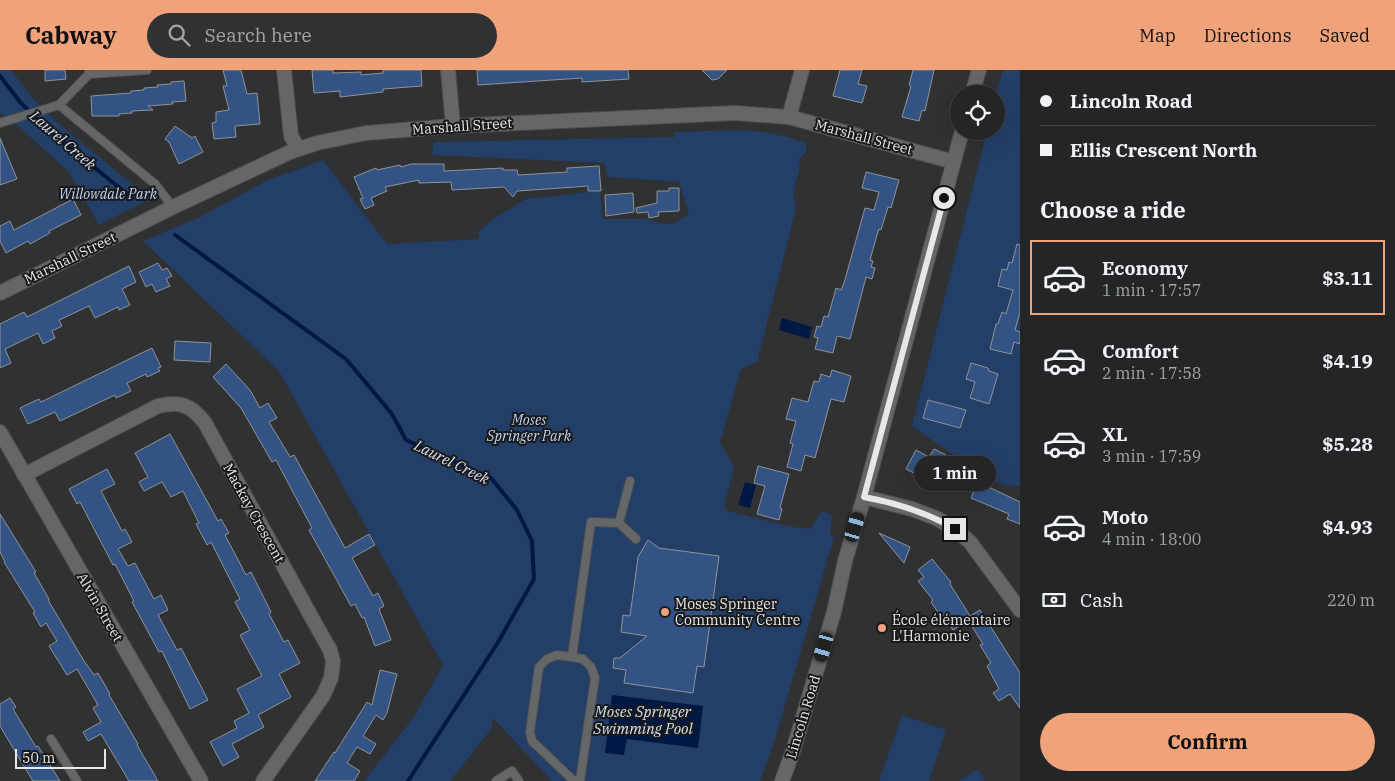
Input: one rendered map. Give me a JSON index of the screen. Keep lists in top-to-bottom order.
{
  "streets": {
    "street": [
      "Marshall Street",
      "Mackay Crescent",
      "Alvin Street",
      "Lincoln Road"
    ]
  },
  "crossings": [
    ["Marshall Street", "Lincoln Road"],
    ["Mackay Crescent", "Alvin Street"]
  ],
  "water": ["Laurel Creek", "Moses Springer Swimming Pool"],
  "parks": ["Willowdale Park", "Moses Springer Park"],
  "places": ["Moses Springer Community Centre", "École élémentaire L'Harmonie"],
  "scale_bar": "50 m",
  "page": {
    "header": "Cabway",
    "search": "Search here",
    "nav": ["Map", "Directions", "Saved"],
    "banner": ["Lincoln Road", "Ellis Crescent North"],
    "heading": "Choose a ride",
    "list": [
      {
        "name": "Economy",
        "note": "1 min · 17:57",
        "value": "$3.11"
      },
      {
        "name": "Comfort",
        "note": "2 min · 17:58",
        "value": "$4.19"
      },
      {
        "name": "XL",
        "note": "3 min · 17:59",
        "value": "$5.28"
      },
      {
        "name": "Moto",
        "note": "4 min · 18:00",
        "value": "$4.93"
      }
    ],
    "bubble": "1 min",
    "pay": ["Cash", "220 m"],
    "buttons": "Confirm",
    "scale": "50 m"
  }
}
